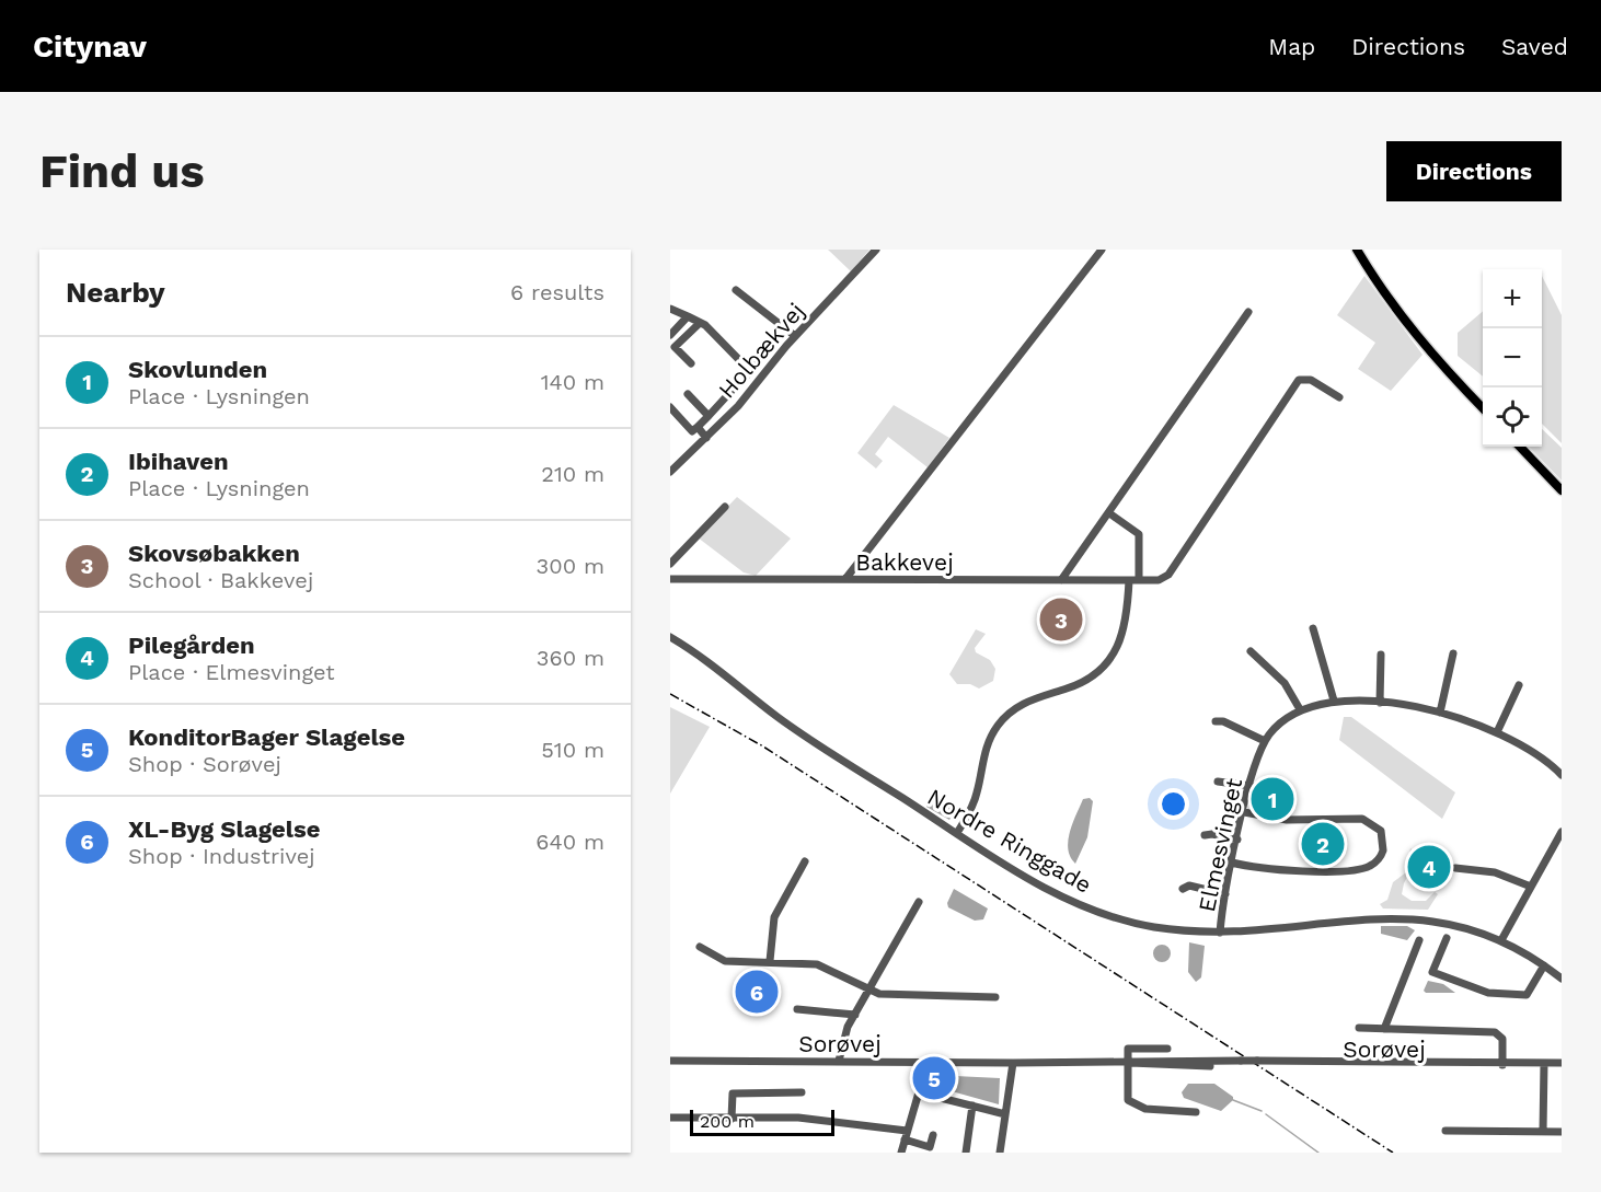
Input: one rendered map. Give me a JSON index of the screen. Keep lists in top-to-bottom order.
{
  "streets": {
    "street": [
      "Holbækvej",
      "Bakkevej",
      "Nordre Ringgade",
      "Elmesvinget",
      "Sorøvej"
    ]
  },
  "crossings": [
    ["Nordre Ringgade", "Elmesvinget"]
  ],
  "scale_bar": "200 m",
  "page": {
    "header": "Citynav",
    "nav": ["Map", "Directions", "Saved"],
    "buttons": "Directions",
    "title": "Find us",
    "heading": ["Nearby", "6 results"],
    "map_buttons": ["+", "−"],
    "list": [
      {
        "mark": "1",
        "name": "Skovlunden",
        "note": "Place · Lysningen",
        "value": "140 m"
      },
      {
        "mark": "2",
        "name": "Ibihaven",
        "note": "Place · Lysningen",
        "value": "210 m"
      },
      {
        "mark": "3",
        "name": "Skovsøbakken",
        "note": "School · Bakkevej",
        "value": "300 m"
      },
      {
        "mark": "4",
        "name": "Pilegården",
        "note": "Place · Elmesvinget",
        "value": "360 m"
      },
      {
        "mark": "5",
        "name": "KonditorBager Slagelse",
        "note": "Shop · Sorøvej",
        "value": "510 m"
      },
      {
        "mark": "6",
        "name": "XL-Byg Slagelse",
        "note": "Shop · Industrivej",
        "value": "640 m"
      }
    ],
    "pins": [
      "3",
      "1",
      "2",
      "4",
      "6",
      "5"
    ],
    "scale": "200 m"
  }
}
